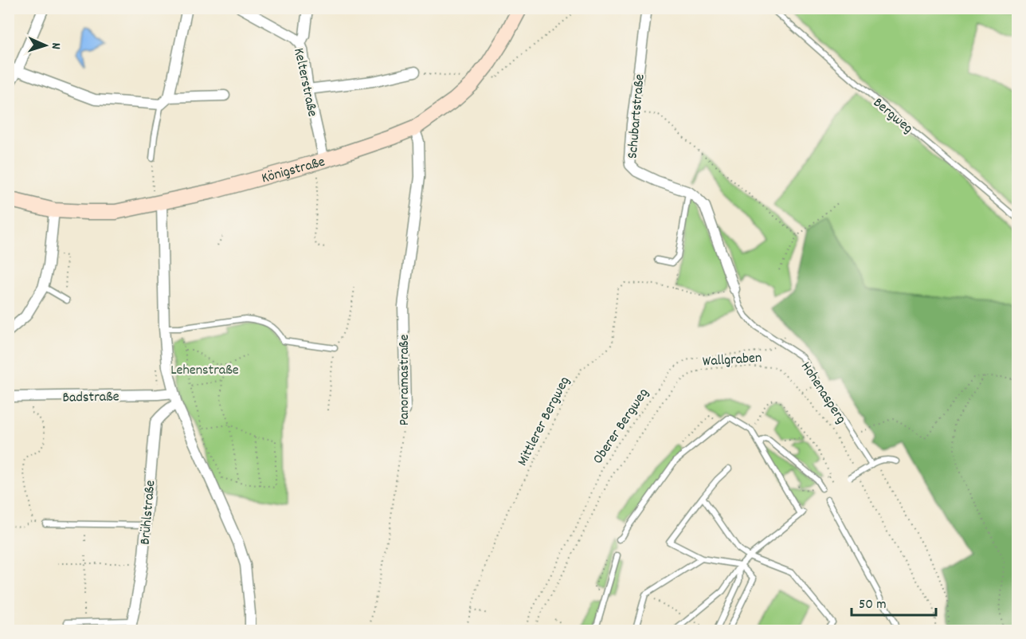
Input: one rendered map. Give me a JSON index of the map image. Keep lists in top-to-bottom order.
{
  "streets": {
    "main road": ["Königstraße"],
    "street": [
      "Kelterstraße",
      "Schubartstraße",
      "Panoramastraße",
      "Badstraße",
      "Brühlstraße"
    ],
    "lane": ["Bergweg", "Hohenasperg"],
    "path": ["Wallgraben", "Mittlerer Bergweg", "Oberer Bergweg"]
  },
  "crossings": [
    ["Kelterstraße", "Königstraße"],
    ["Schubartstraße", "Hohenasperg"],
    ["Schubartstraße", "Mittlerer Bergweg"],
    ["Königstraße", "Panoramastraße"],
    ["Hohenasperg", "Mittlerer Bergweg"]
  ],
  "parks": ["Lehenstraße"],
  "scale_bar": "50 m",
  "north": "right"
}
